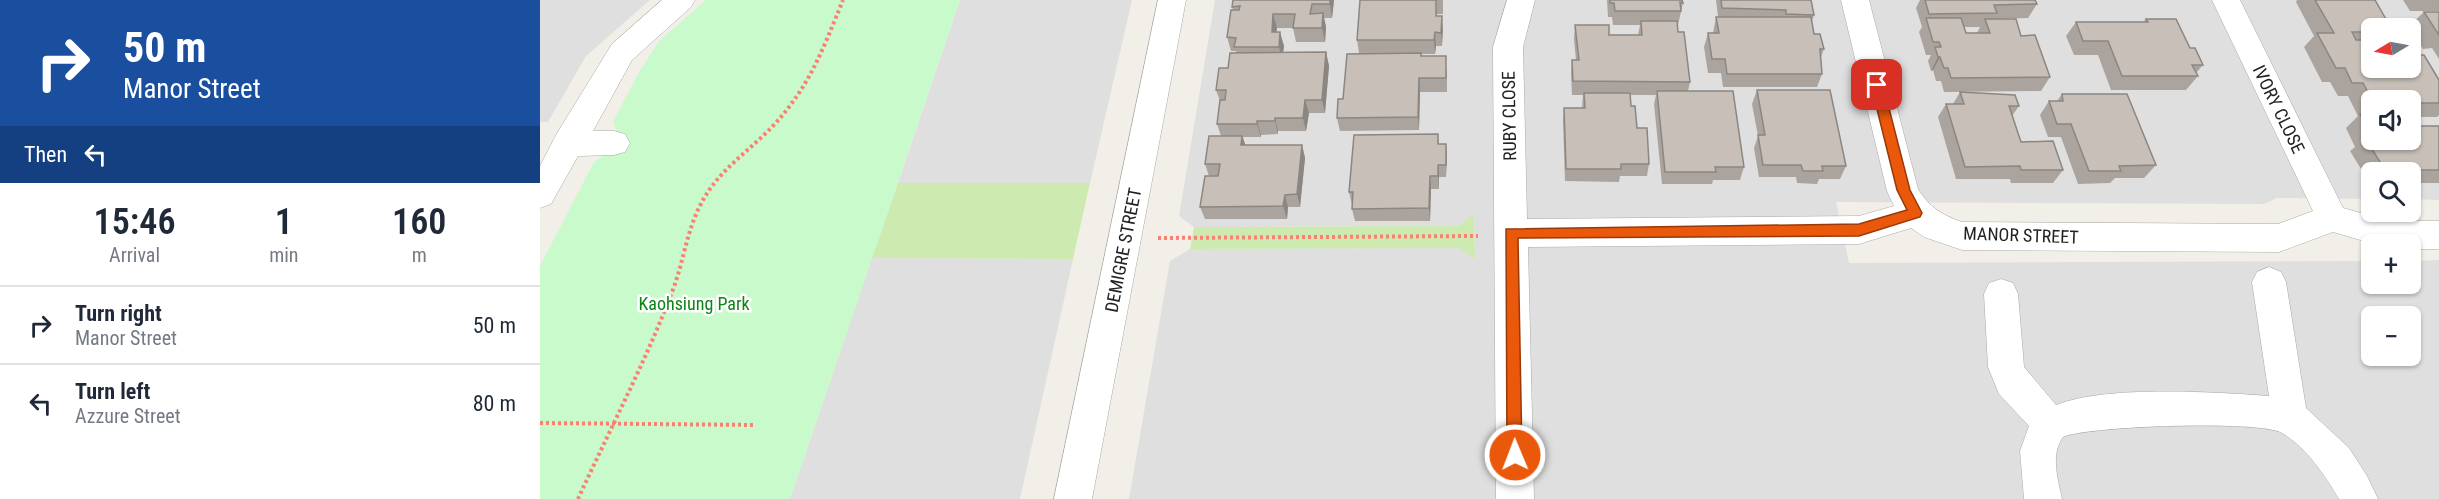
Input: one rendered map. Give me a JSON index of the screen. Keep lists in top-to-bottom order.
{
  "streets": {
    "street": [
      "IVORY CLOSE",
      "RUBY CLOSE",
      "MANOR STREET",
      "DEMIGRE STREET"
    ]
  },
  "crossings": [
    ["IVORY CLOSE", "MANOR STREET"]
  ],
  "parks": ["Kaohsiung Park"],
  "north": "left",
  "page": {
    "turn": ["50 m", "Manor Street"],
    "map_buttons": ["+", "−"],
    "then": "Then",
    "eta": [
      "15:46",
      "Arrival",
      "1",
      "min",
      "160",
      "m"
    ],
    "list": [
      {
        "name": "Turn right",
        "note": "Manor Street",
        "value": "50 m"
      },
      {
        "name": "Turn left",
        "note": "Azzure Street",
        "value": "80 m"
      }
    ]
  }
}
